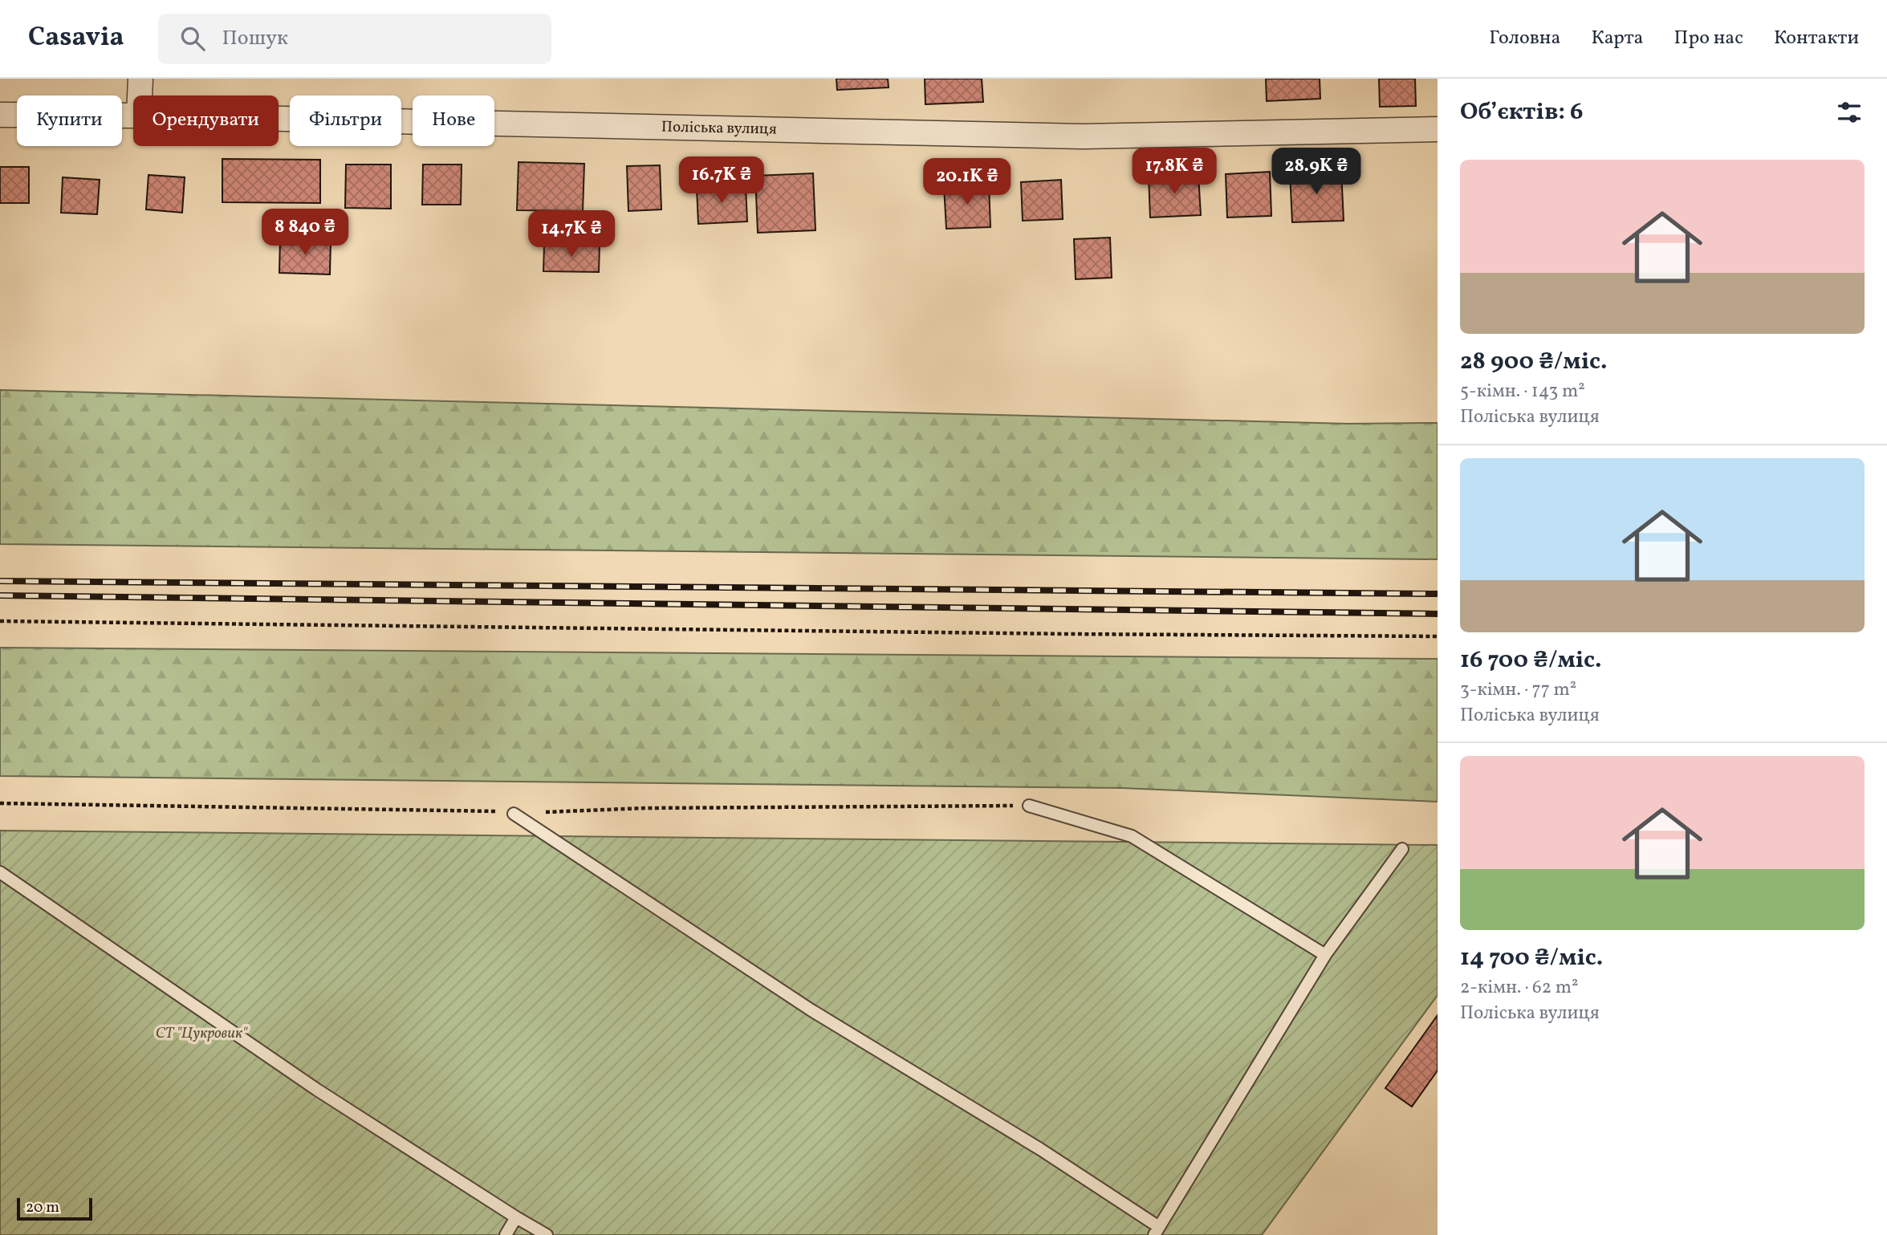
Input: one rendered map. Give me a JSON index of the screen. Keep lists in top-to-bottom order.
{
  "streets": {
    "street": ["Поліська вулиця"]
  },
  "parks": ["СТ \"Цукровик\""],
  "scale_bar": "20 m",
  "page": {
    "header": "Casavia",
    "search": "Пошук",
    "nav": [
      "Головна",
      "Карта",
      "Про нас",
      "Контакти"
    ],
    "heading": "Об’єктів: 6",
    "chip": [
      "Купити",
      "Орендувати",
      "Фільтри",
      "Нове"
    ],
    "list": [
      {
        "name": "28 900 ₴/міс.",
        "note": "5-кімн. · 143 m² · Поліська вулиця"
      },
      {
        "name": "16 700 ₴/міс.",
        "note": "3-кімн. · 77 m² · Поліська вулиця"
      },
      {
        "name": "14 700 ₴/міс.",
        "note": "2-кімн. · 62 m² · Поліська вулиця"
      }
    ],
    "price": [
      "17.8K ₴",
      "28.9K ₴",
      "16.7K ₴",
      "20.1K ₴",
      "8 840 ₴",
      "14.7K ₴"
    ],
    "scale": "20 m"
  }
}
